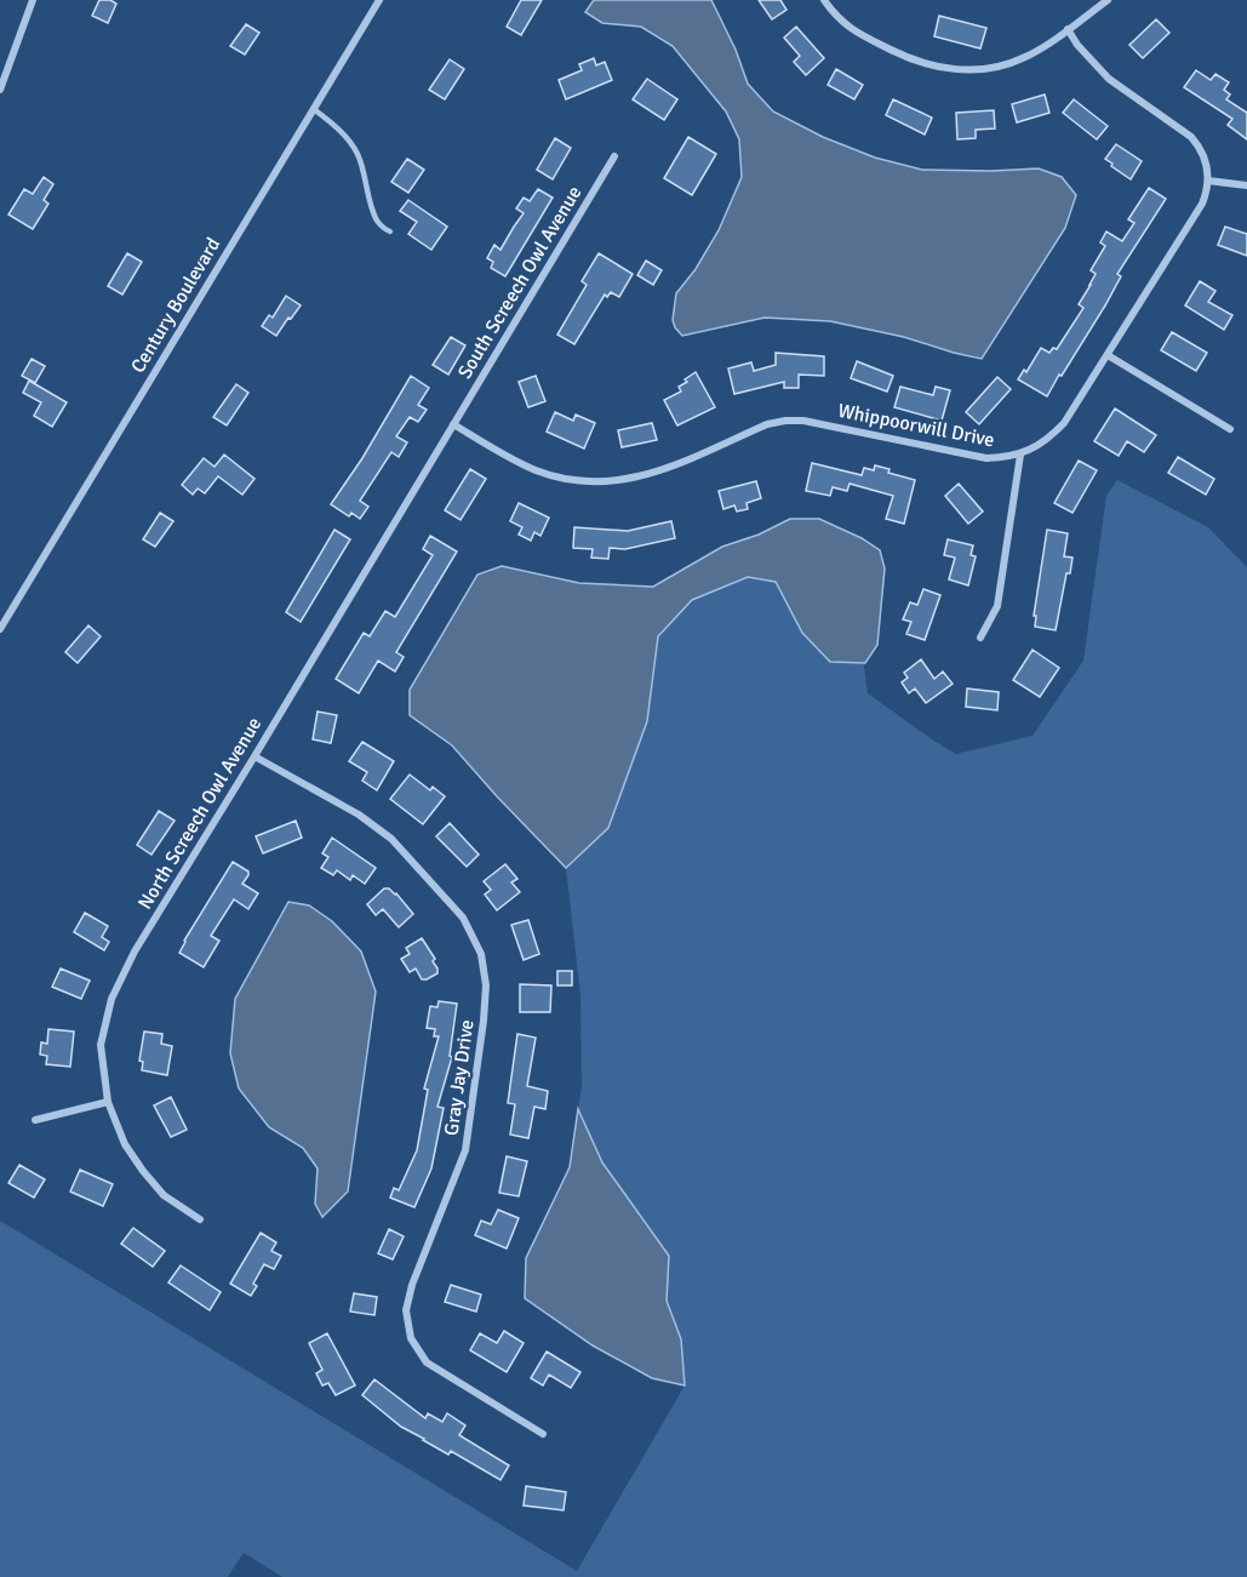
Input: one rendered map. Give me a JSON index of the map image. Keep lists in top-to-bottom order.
{
  "streets": {
    "street": [
      "South Screech Owl Avenue",
      "Century Boulevard",
      "Whippoorwill Drive",
      "North Screech Owl Avenue",
      "Gray Jay Drive"
    ]
  },
  "crossings": [
    ["South Screech Owl Avenue", "Whippoorwill Drive"],
    ["South Screech Owl Avenue", "North Screech Owl Avenue"],
    ["Whippoorwill Drive", "North Screech Owl Avenue"],
    ["North Screech Owl Avenue", "Gray Jay Drive"]
  ]
}
